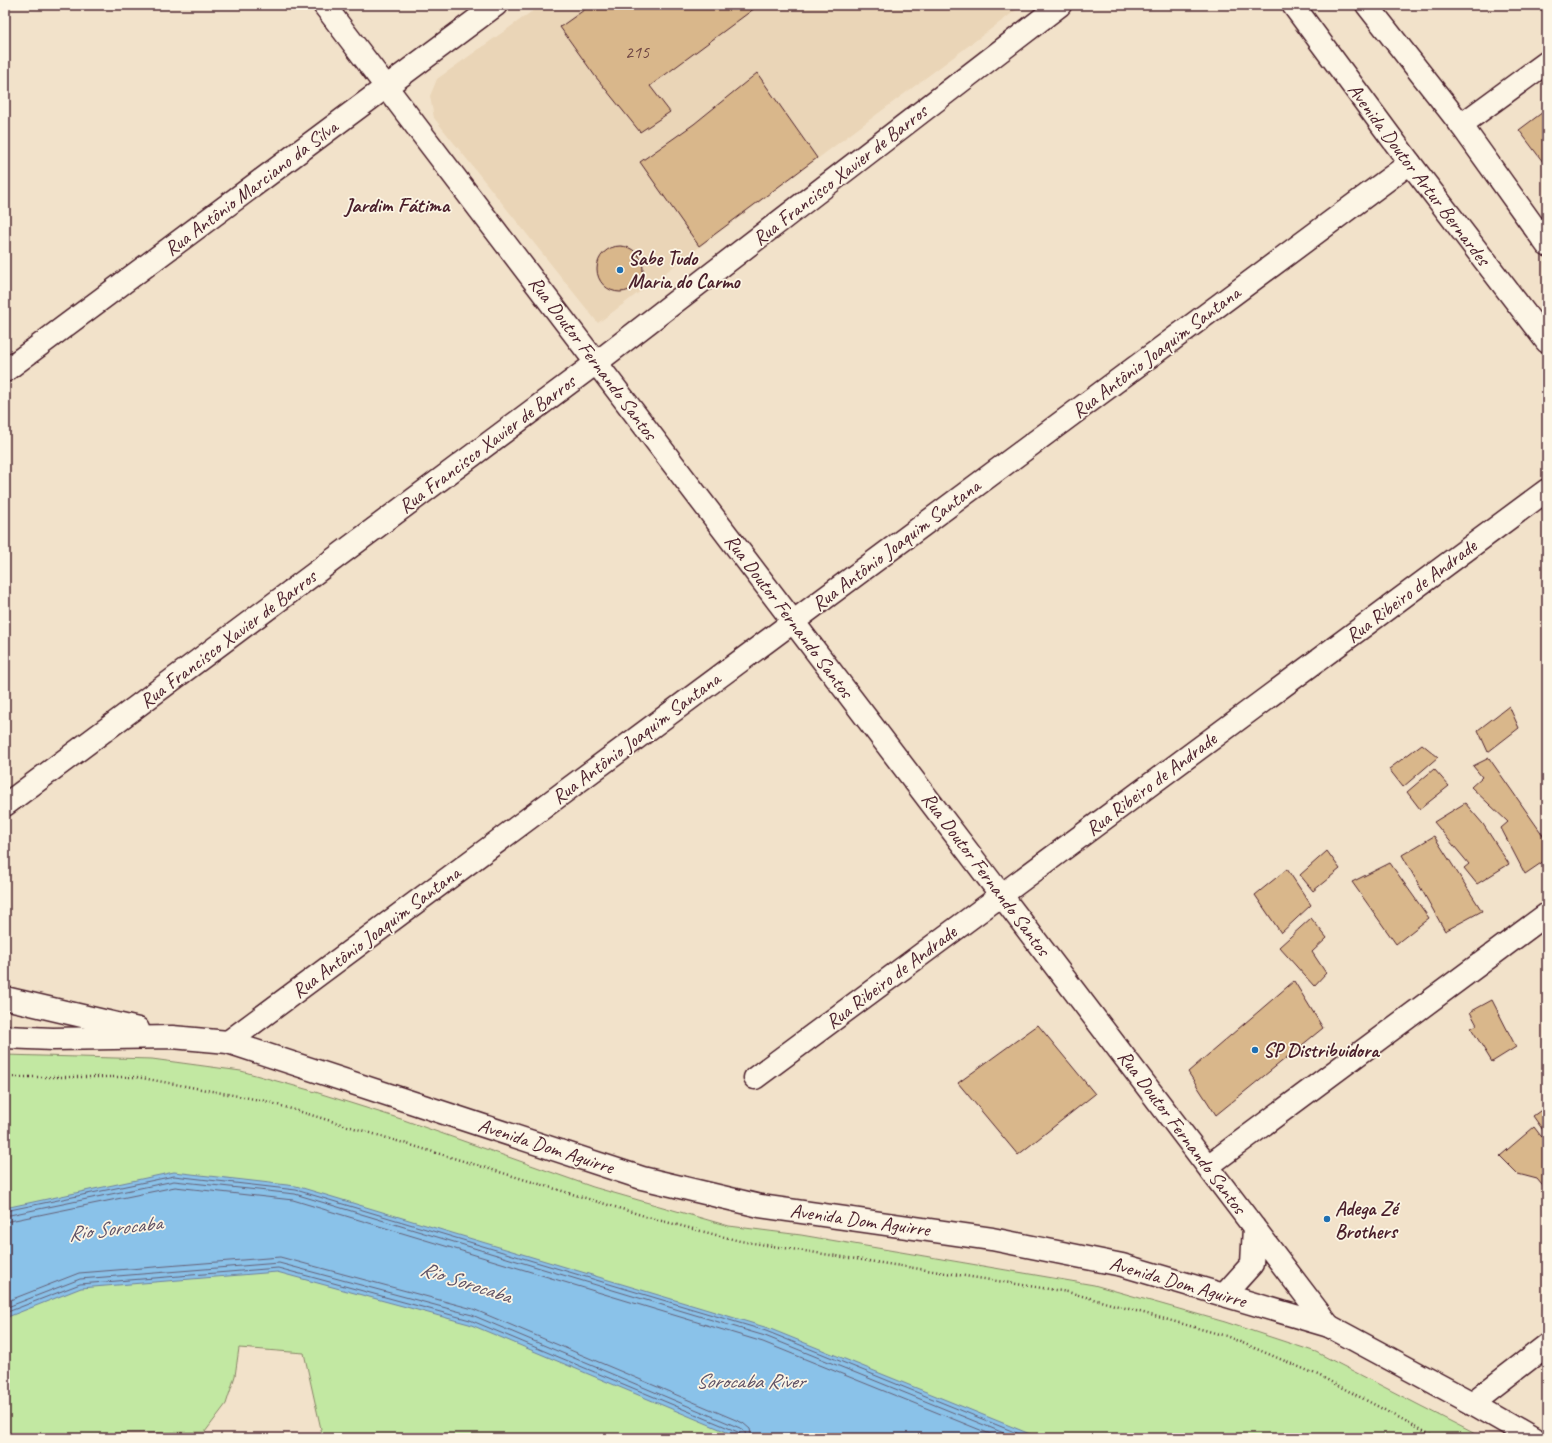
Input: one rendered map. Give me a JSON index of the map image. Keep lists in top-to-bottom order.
{
  "streets": {
    "street": [
      "Avenida Doutor Artur Bernardes",
      "Rua Francisco Xavier de Barros",
      "Rua Antônio Marciano da Silva",
      "Rua Antônio Joaquim Santana",
      "Rua Doutor Fernando Santos",
      "Rua Ribeiro de Andrade",
      "Avenida Dom Aguirre"
    ]
  },
  "crossings": [
    ["Avenida Doutor Artur Bernardes", "Rua Antônio Joaquim Santana"],
    ["Rua Francisco Xavier de Barros", "Rua Doutor Fernando Santos"],
    ["Rua Antônio Marciano da Silva", "Rua Doutor Fernando Santos"],
    ["Rua Antônio Joaquim Santana", "Rua Doutor Fernando Santos"],
    ["Rua Antônio Joaquim Santana", "Avenida Dom Aguirre"],
    ["Rua Doutor Fernando Santos", "Rua Ribeiro de Andrade"],
    ["Rua Doutor Fernando Santos", "Avenida Dom Aguirre"]
  ],
  "districts": ["Jardim Fátima"],
  "water": ["Rio Sorocaba", "Sorocaba River"],
  "places": ["Sabe Tudo Maria do Carmo", "SP Distribuidora", "Adega Zé Brothers"],
  "house_numbers": ["215"]
}
